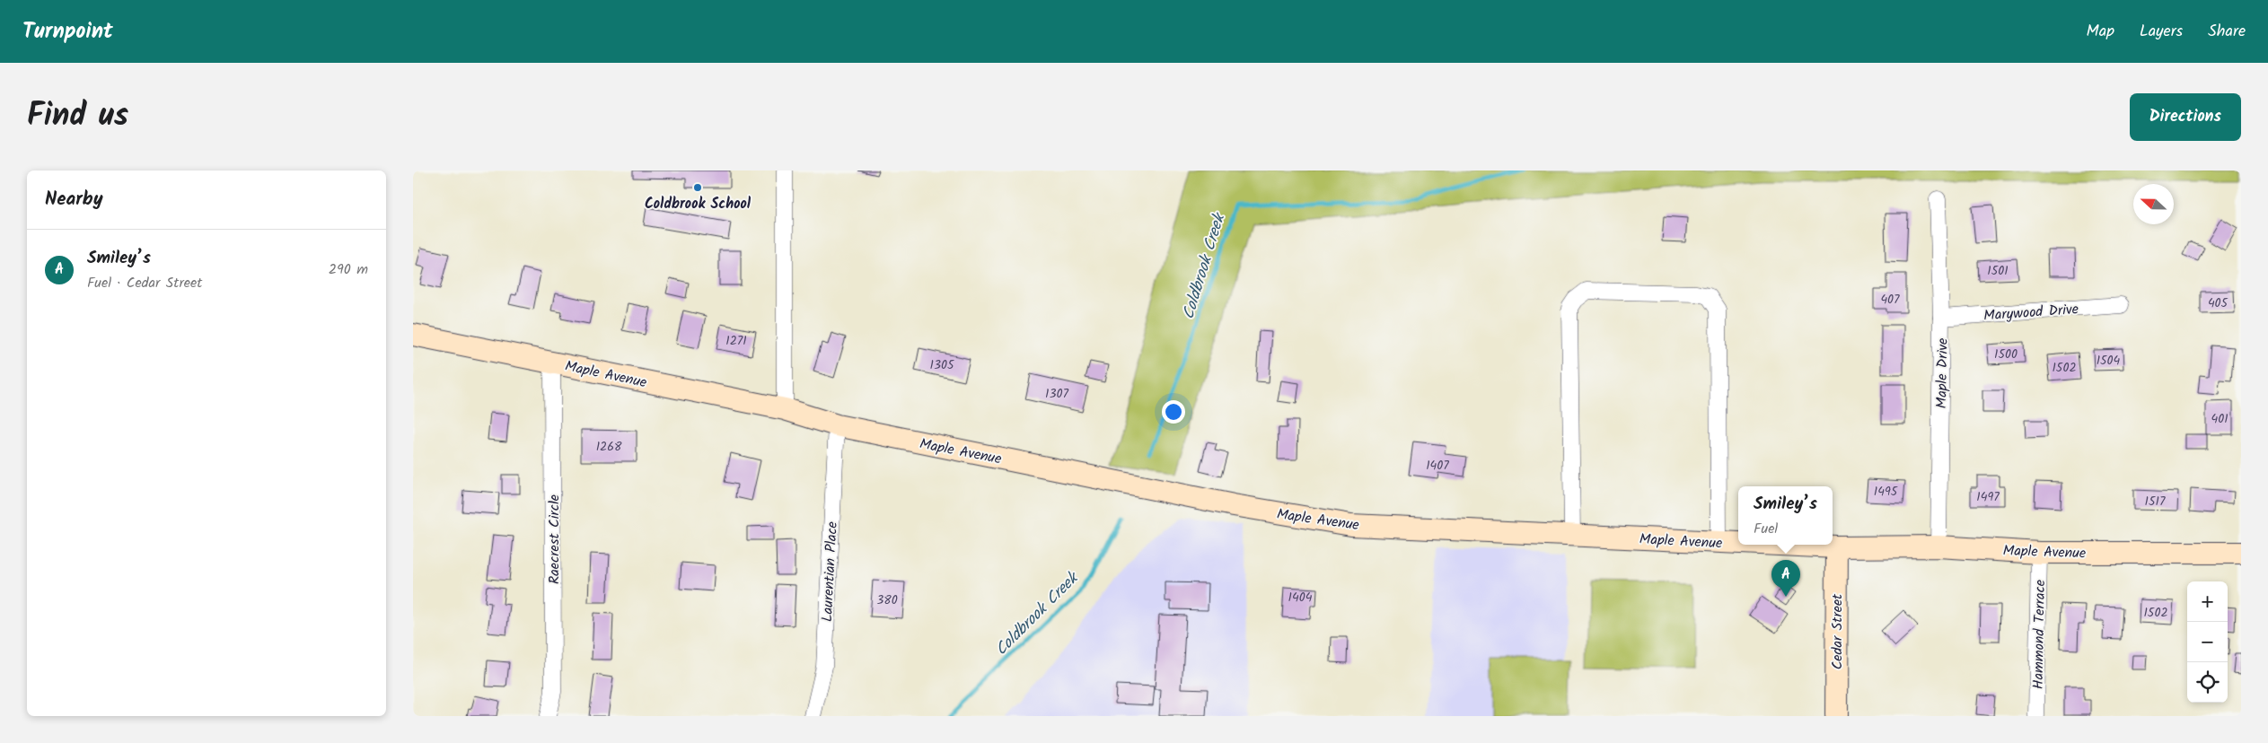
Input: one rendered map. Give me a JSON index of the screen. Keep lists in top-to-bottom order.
{
  "streets": {
    "main road": ["Maple Avenue", "Cedar Street"],
    "street": [
      "Marywood Drive",
      "Maple Drive",
      "Raecrest Circle",
      "Laurentian Place",
      "Hammond Terrace"
    ]
  },
  "crossings": [
    ["Marywood Drive", "Maple Drive"],
    ["Maple Avenue", "Maple Drive"],
    ["Maple Avenue", "Raecrest Circle"],
    ["Maple Avenue", "Laurentian Place"],
    ["Maple Avenue", "Cedar Street"],
    ["Maple Avenue", "Hammond Terrace"]
  ],
  "water": ["Coldbrook Creek"],
  "places": ["Coldbrook School"],
  "house_numbers": [
    "1501",
    "407",
    "405",
    "1271",
    "1500",
    "1504",
    "1305",
    "1502",
    "1307",
    "401",
    "1268",
    "1407",
    "1495",
    "1497",
    "1517",
    "1404",
    "380",
    "1502"
  ],
  "north": "left",
  "page": {
    "header": "Turnpoint",
    "nav": ["Map", "Layers", "Share"],
    "title": "Find us",
    "buttons": "Directions",
    "heading": "Nearby",
    "list": [
      {
        "mark": "A",
        "name": "Smiley’s",
        "note": "Fuel · Cedar Street",
        "value": "290 m"
      }
    ],
    "popup": ["Smiley’s", "Fuel"],
    "pins": "A",
    "map_buttons": ["+", "−"]
  }
}
